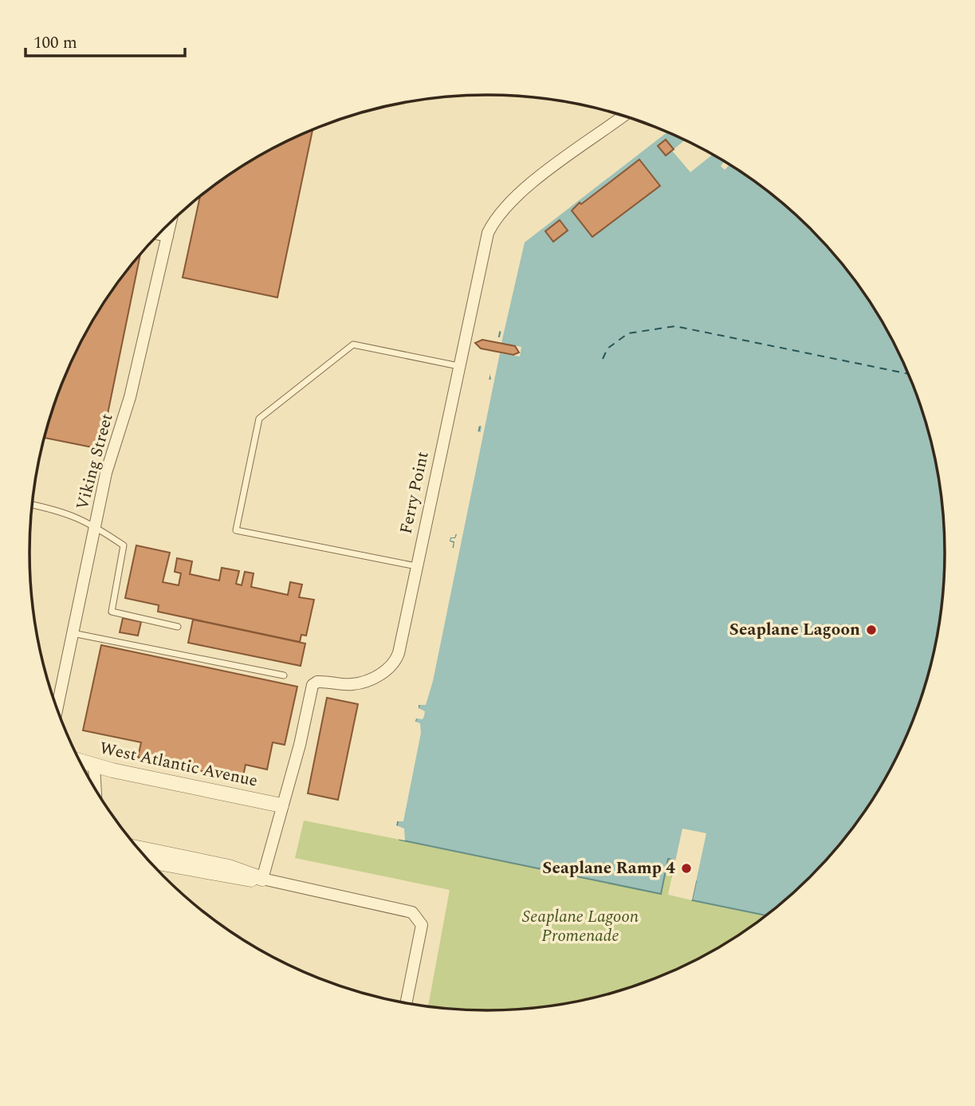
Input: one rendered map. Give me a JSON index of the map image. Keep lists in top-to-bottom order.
{
  "streets": {
    "street": ["Viking Street", "Ferry Point", "West Atlantic Avenue"]
  },
  "crossings": [
    ["Ferry Point", "West Atlantic Avenue"]
  ],
  "parks": ["Seaplane Lagoon Promenade"],
  "places": ["Seaplane Lagoon", "Seaplane Ramp 4"],
  "scale_bar": "100 m"
}
